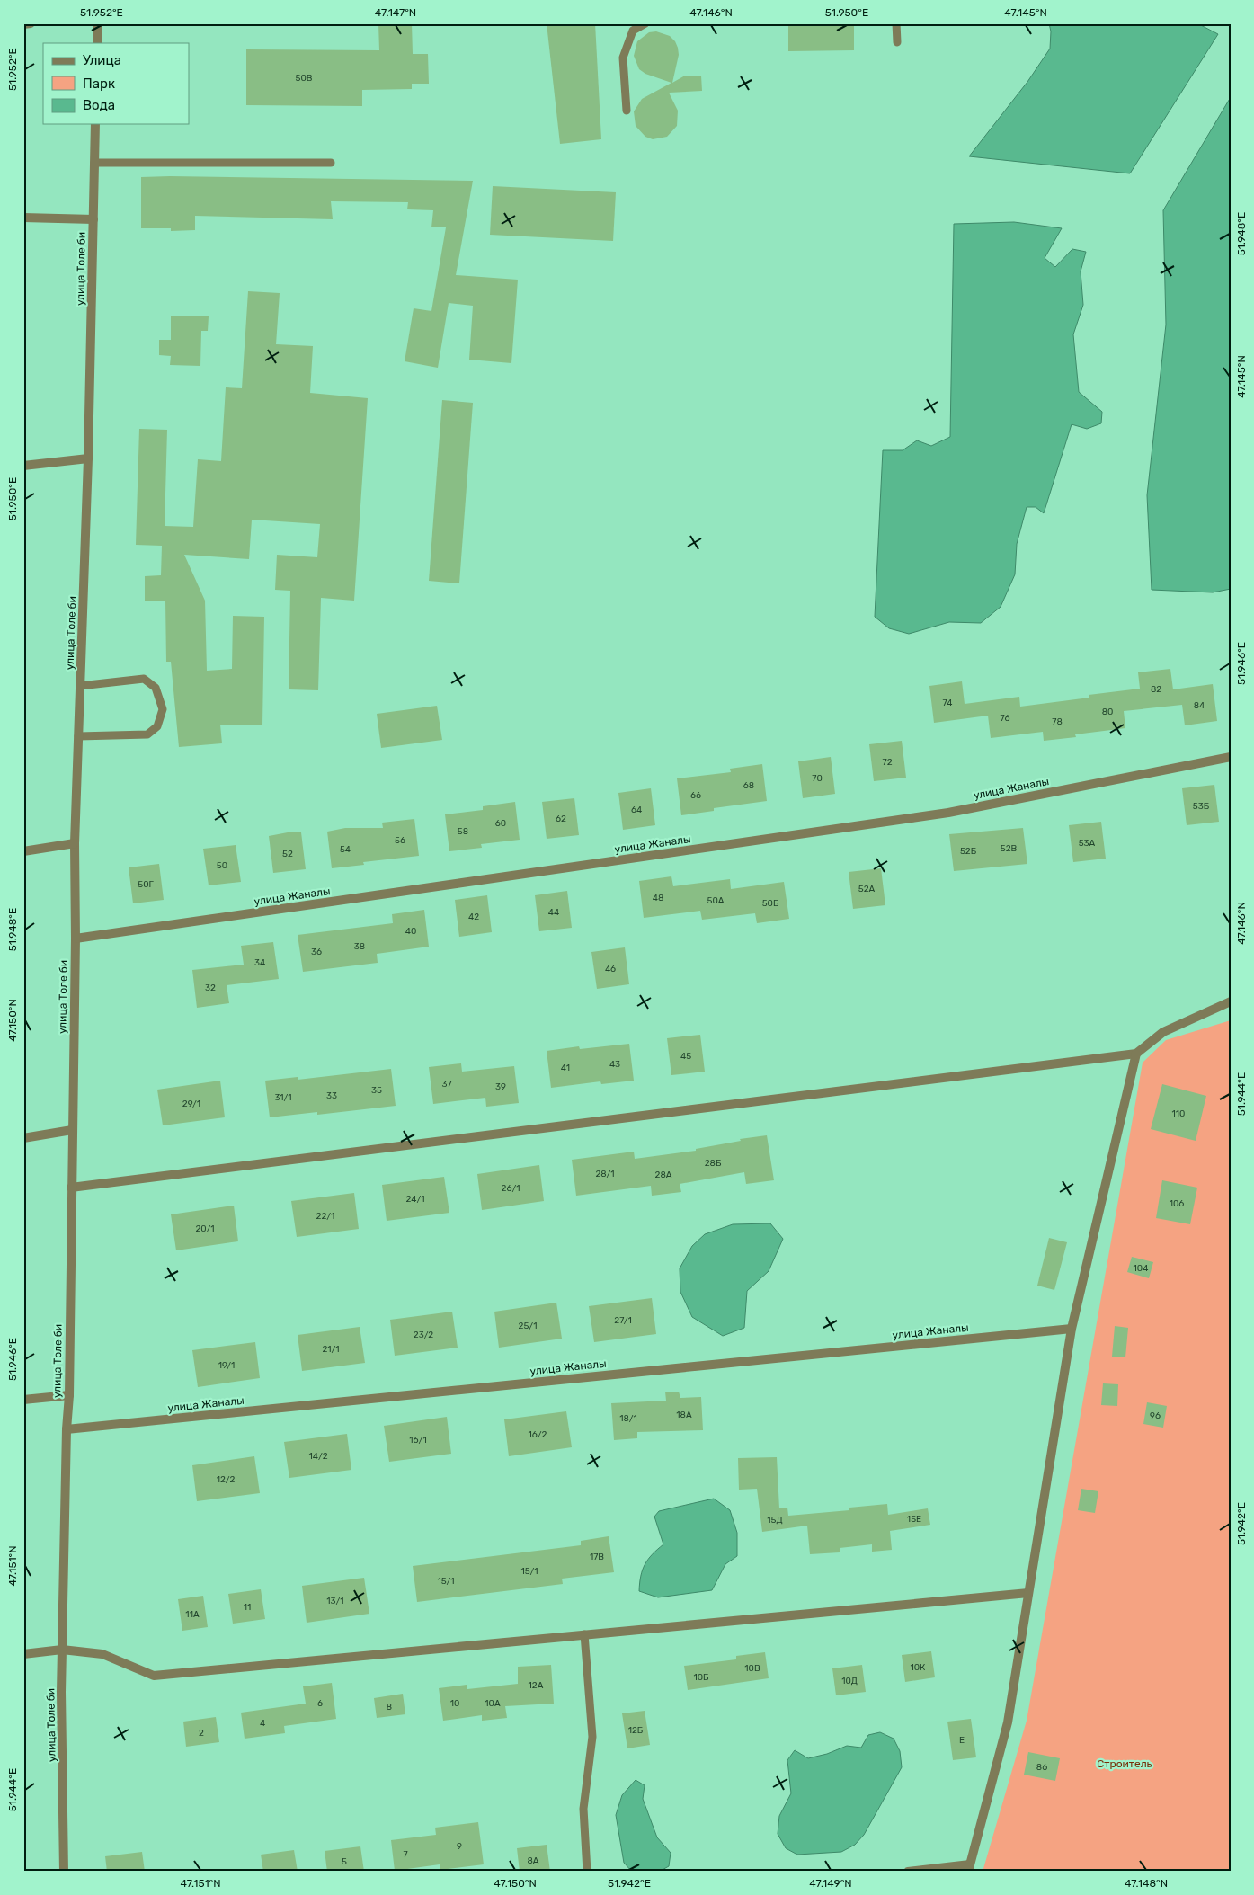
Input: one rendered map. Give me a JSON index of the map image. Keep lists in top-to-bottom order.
{
  "streets": {
    "street": ["улица Толе би", "улица Жаналы"]
  },
  "crossings": [
    ["улица Толе би", "улица Жаналы"]
  ],
  "parks": ["Строитель"],
  "house_numbers": [
    "50В",
    "82",
    "74",
    "84",
    "80",
    "76",
    "78",
    "72",
    "70",
    "68",
    "66",
    "53Б",
    "64",
    "62",
    "60",
    "58",
    "56",
    "53А",
    "52В",
    "54",
    "52Б",
    "52",
    "50",
    "50Г",
    "52А",
    "48",
    "50А",
    "50Б",
    "44",
    "42",
    "40",
    "38",
    "36",
    "34",
    "46",
    "32",
    "45",
    "43",
    "41",
    "37",
    "39",
    "35",
    "33",
    "31/1",
    "29/1",
    "110",
    "28Б",
    "28/1",
    "28А",
    "26/1",
    "24/1",
    "106",
    "22/1",
    "20/1",
    "104",
    "27/1",
    "25/1",
    "23/2",
    "21/1",
    "19/1",
    "18А",
    "96",
    "18/1",
    "16/2",
    "16/1",
    "14/2",
    "12/2",
    "15Е",
    "15Д",
    "17В",
    "15/1",
    "15/1",
    "13/1",
    "11",
    "11А",
    "10К",
    "10В",
    "10Б",
    "10Д",
    "12А",
    "6",
    "10",
    "10А",
    "8",
    "4",
    "12Б",
    "2",
    "Е",
    "86",
    "9",
    "7",
    "8А",
    "5"
  ],
  "legend": ["Улица", "Парк", "Вода"],
  "coordinates": [
    "51.952°E",
    "47.147°N",
    "47.146°N",
    "51.950°E",
    "47.145°N",
    "51.948°E",
    "51.946°E",
    "47.150°N",
    "51.944°E",
    "51.942°E",
    "47.151°N",
    "47.149°N",
    "47.148°N"
  ]
}
